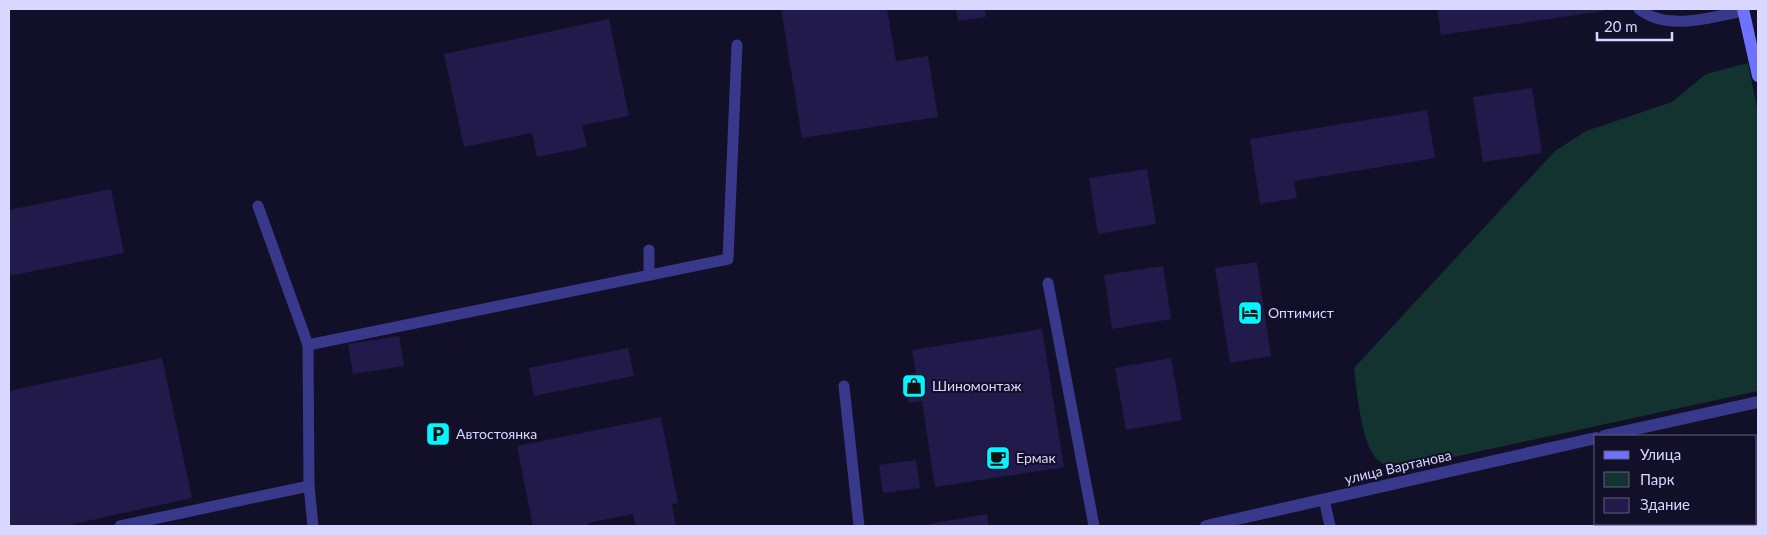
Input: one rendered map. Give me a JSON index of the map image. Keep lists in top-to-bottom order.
{
  "streets": {
    "street": ["улица Вартанова"]
  },
  "places": {
    "hotel": ["Оптимист"],
    "shop": ["Шиномонтаж"],
    "parking": ["Автостоянка"],
    "cafe": ["Ермак"]
  },
  "legend": ["Улица", "Парк", "Здание"],
  "scale_bar": "20 m"
}
